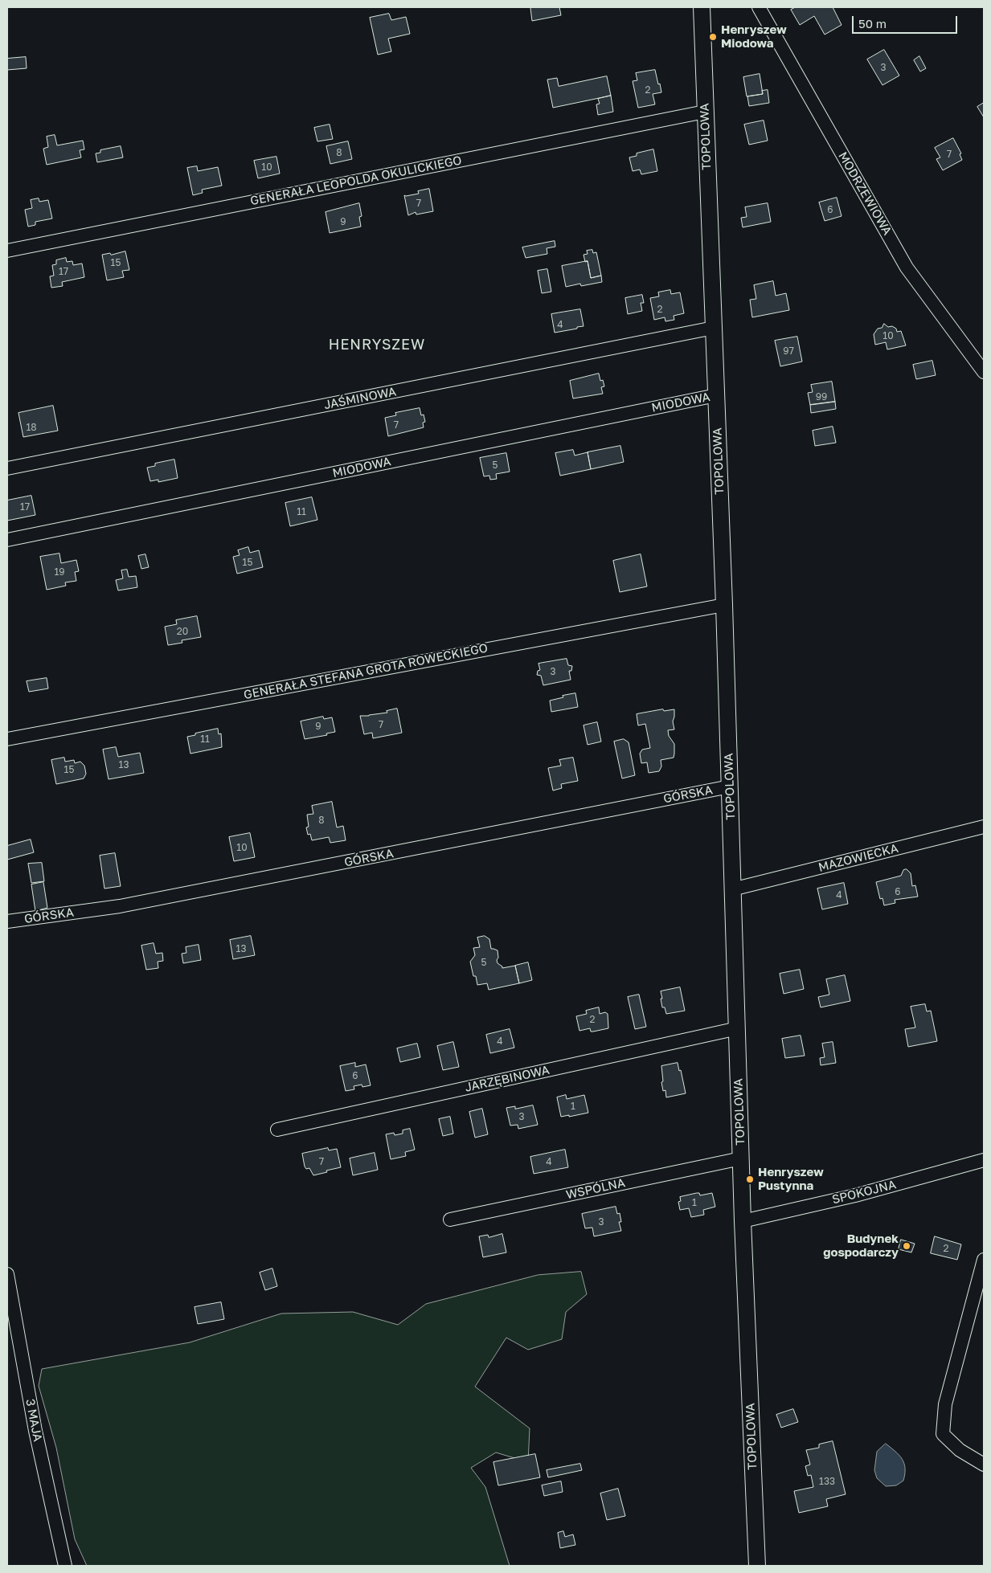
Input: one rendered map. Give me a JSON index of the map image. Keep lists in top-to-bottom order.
{
  "streets": {
    "street": [
      "TOPOLOWA",
      "GENERAŁA LEOPOLDA OKULICKIEGO",
      "MODRZEWIOWA",
      "JAŚMINOWA",
      "MIODOWA",
      "GENERAŁA STEFANA GROTA ROWECKIEGO",
      "GÓRSKA",
      "MAZOWIECKA",
      "JARZĘBINOWA",
      "WSPÓLNA",
      "SPOKOJNA",
      "3 MAJA"
    ]
  },
  "crossings": [
    ["TOPOLOWA", "GENERAŁA LEOPOLDA OKULICKIEGO"],
    ["TOPOLOWA", "JAŚMINOWA"],
    ["TOPOLOWA", "MIODOWA"],
    ["TOPOLOWA", "GENERAŁA STEFANA GROTA ROWECKIEGO"],
    ["TOPOLOWA", "GÓRSKA"],
    ["TOPOLOWA", "MAZOWIECKA"],
    ["TOPOLOWA", "JARZĘBINOWA"],
    ["TOPOLOWA", "WSPÓLNA"],
    ["TOPOLOWA", "SPOKOJNA"]
  ],
  "districts": ["HENRYSZEW"],
  "places": ["Henryszew Miodowa", "Henryszew Pustynna", "Budynek gospodarczy"],
  "house_numbers": [
    "3",
    "2",
    "8",
    "7",
    "10",
    "7",
    "6",
    "9",
    "15",
    "17",
    "2",
    "4",
    "10",
    "97",
    "99",
    "7",
    "18",
    "5",
    "17",
    "11",
    "15",
    "19",
    "20",
    "3",
    "7",
    "9",
    "11",
    "13",
    "15",
    "8",
    "10",
    "6",
    "4",
    "13",
    "5",
    "2",
    "4",
    "6",
    "1",
    "3",
    "7",
    "4",
    "1",
    "3",
    "2",
    "133"
  ],
  "scale_bar": "50 m"
}
